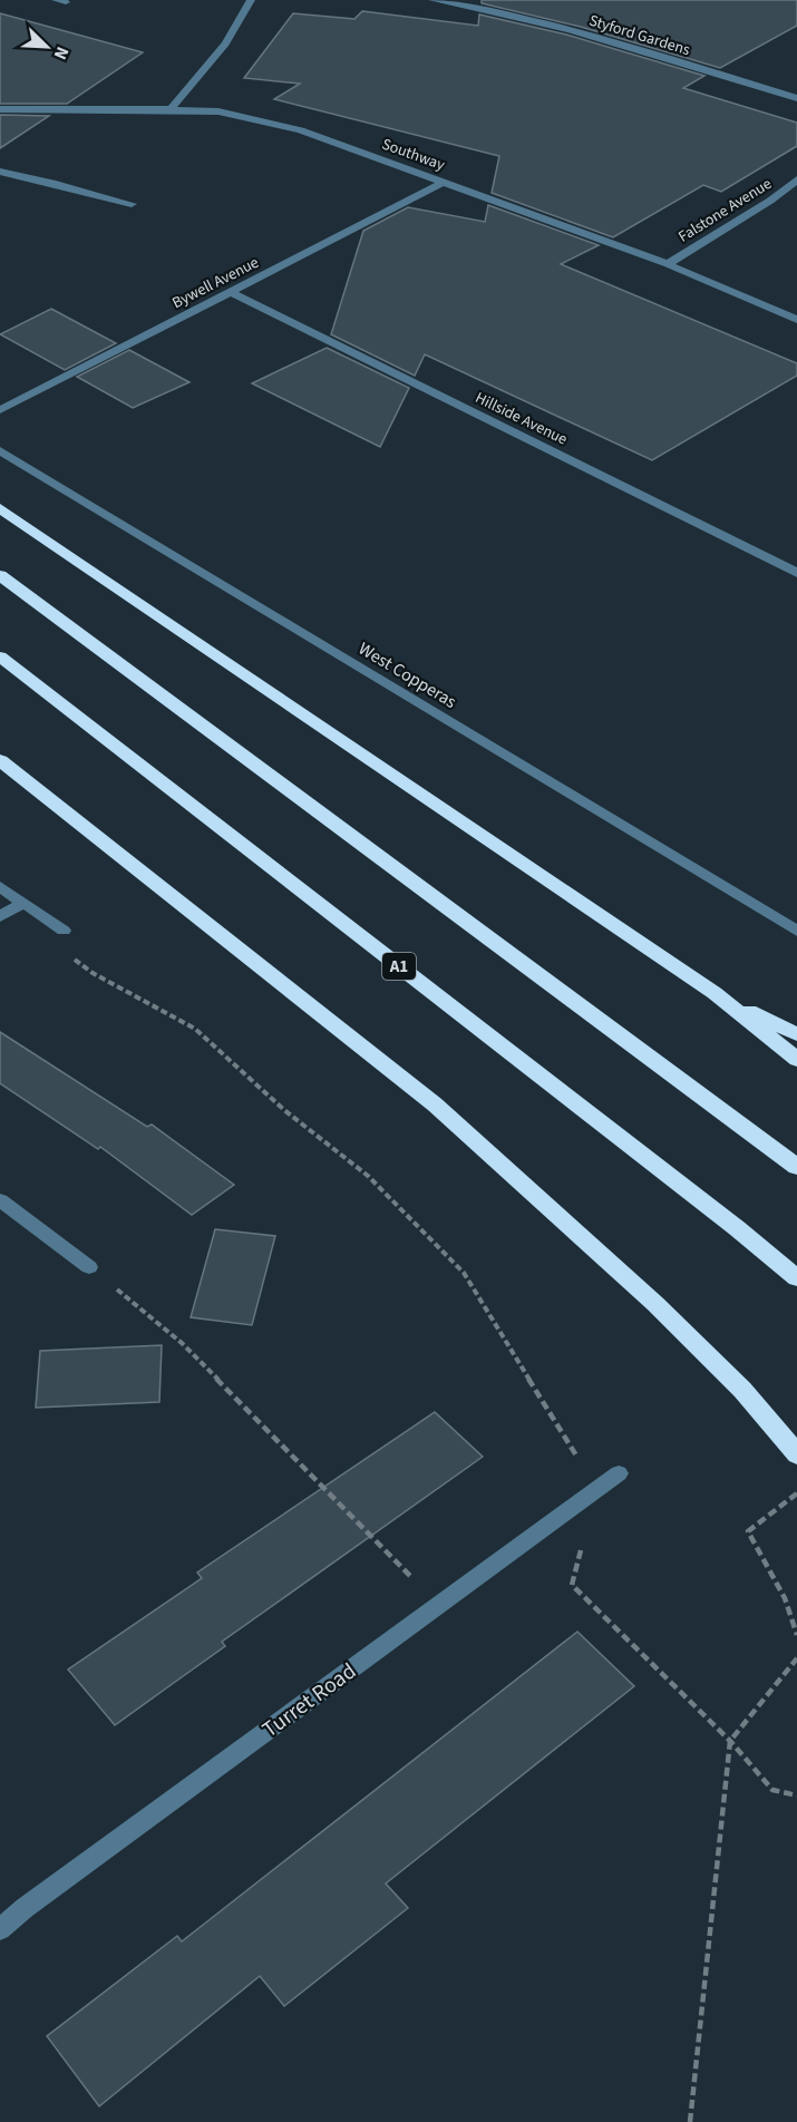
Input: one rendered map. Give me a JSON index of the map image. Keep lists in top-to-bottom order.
{
  "streets": {
    "highway": ["A1"],
    "street": [
      "Styford Gardens",
      "Southway",
      "Falstone Avenue",
      "Bywell Avenue",
      "Hillside Avenue",
      "West Copperas",
      "Turret Road"
    ]
  },
  "crossings": [
    ["Southway", "Falstone Avenue"],
    ["Southway", "Bywell Avenue"],
    ["Bywell Avenue", "Hillside Avenue"]
  ],
  "north": "bottom right"
}
